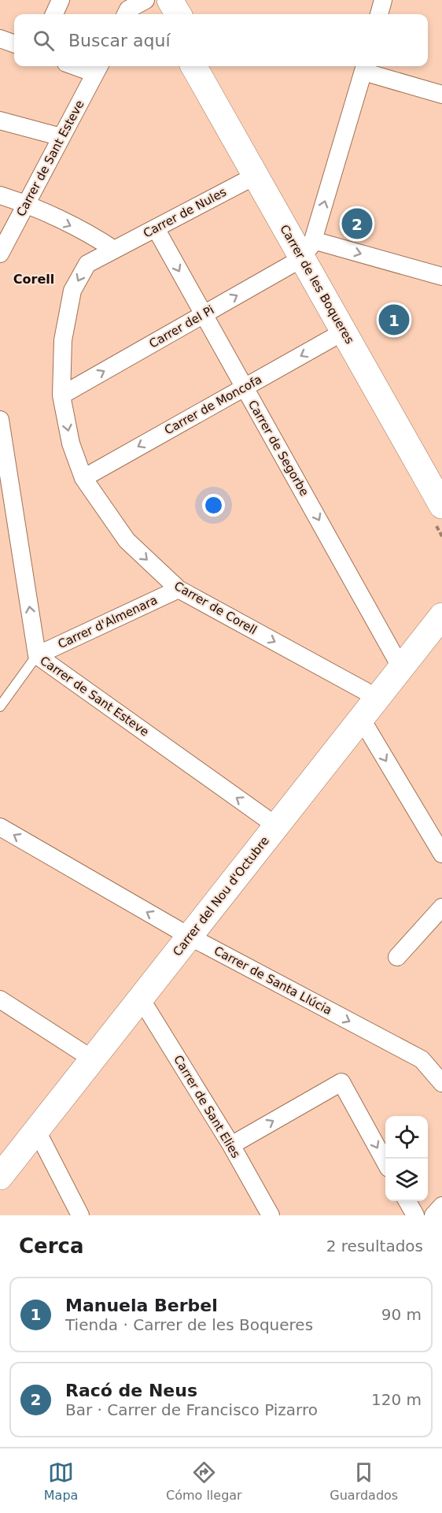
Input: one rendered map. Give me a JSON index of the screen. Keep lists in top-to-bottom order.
{
  "streets": {
    "street": [
      "Carrer de Sant Esteve",
      "Carrer de Nules",
      "Carrer de les Boqueres",
      "Carrer del Pi",
      "Carrer de Moncofa",
      "Carrer de Segorbe",
      "Carrer de Corell",
      "Carrer d'Almenara",
      "Carrer del Nou d'Octubre",
      "Carrer de Santa Llúcia",
      "Carrer de Sant Elies"
    ]
  },
  "crossings": [
    ["Carrer de Sant Esteve", "Carrer d'Almenara"],
    ["Carrer de Sant Esteve", "Carrer del Nou d'Octubre"],
    ["Carrer de Nules", "Carrer de les Boqueres"],
    ["Carrer de Nules", "Carrer de Segorbe"],
    ["Carrer de Nules", "Carrer de Corell"],
    ["Carrer de les Boqueres", "Carrer del Pi"],
    ["Carrer de les Boqueres", "Carrer de Moncofa"],
    ["Carrer del Pi", "Carrer de Segorbe"],
    ["Carrer del Pi", "Carrer de Corell"],
    ["Carrer de Moncofa", "Carrer de Segorbe"],
    ["Carrer de Moncofa", "Carrer de Corell"],
    ["Carrer de Segorbe", "Carrer del Nou d'Octubre"],
    ["Carrer de Corell", "Carrer d'Almenara"],
    ["Carrer de Corell", "Carrer del Nou d'Octubre"],
    ["Carrer del Nou d'Octubre", "Carrer de Santa Llúcia"],
    ["Carrer del Nou d'Octubre", "Carrer de Sant Elies"]
  ],
  "one_way": [
    "Carrer de Sant Esteve",
    "Carrer del Pi",
    "Carrer de Moncofa",
    "Carrer de Segorbe",
    "Carrer de Corell"
  ],
  "districts": ["Corell"],
  "page": {
    "search": "Buscar aquí",
    "pins": ["2", "1"],
    "heading": ["Cerca", "2 resultados"],
    "list": [
      {
        "mark": "1",
        "name": "Manuela Berbel",
        "note": "Tienda · Carrer de les Boqueres",
        "value": "90 m"
      },
      {
        "mark": "2",
        "name": "Racó de Neus",
        "note": "Bar · Carrer de Francisco Pizarro",
        "value": "120 m"
      }
    ],
    "nav": ["Mapa", "Cómo llegar", "Guardados"]
  }
}
